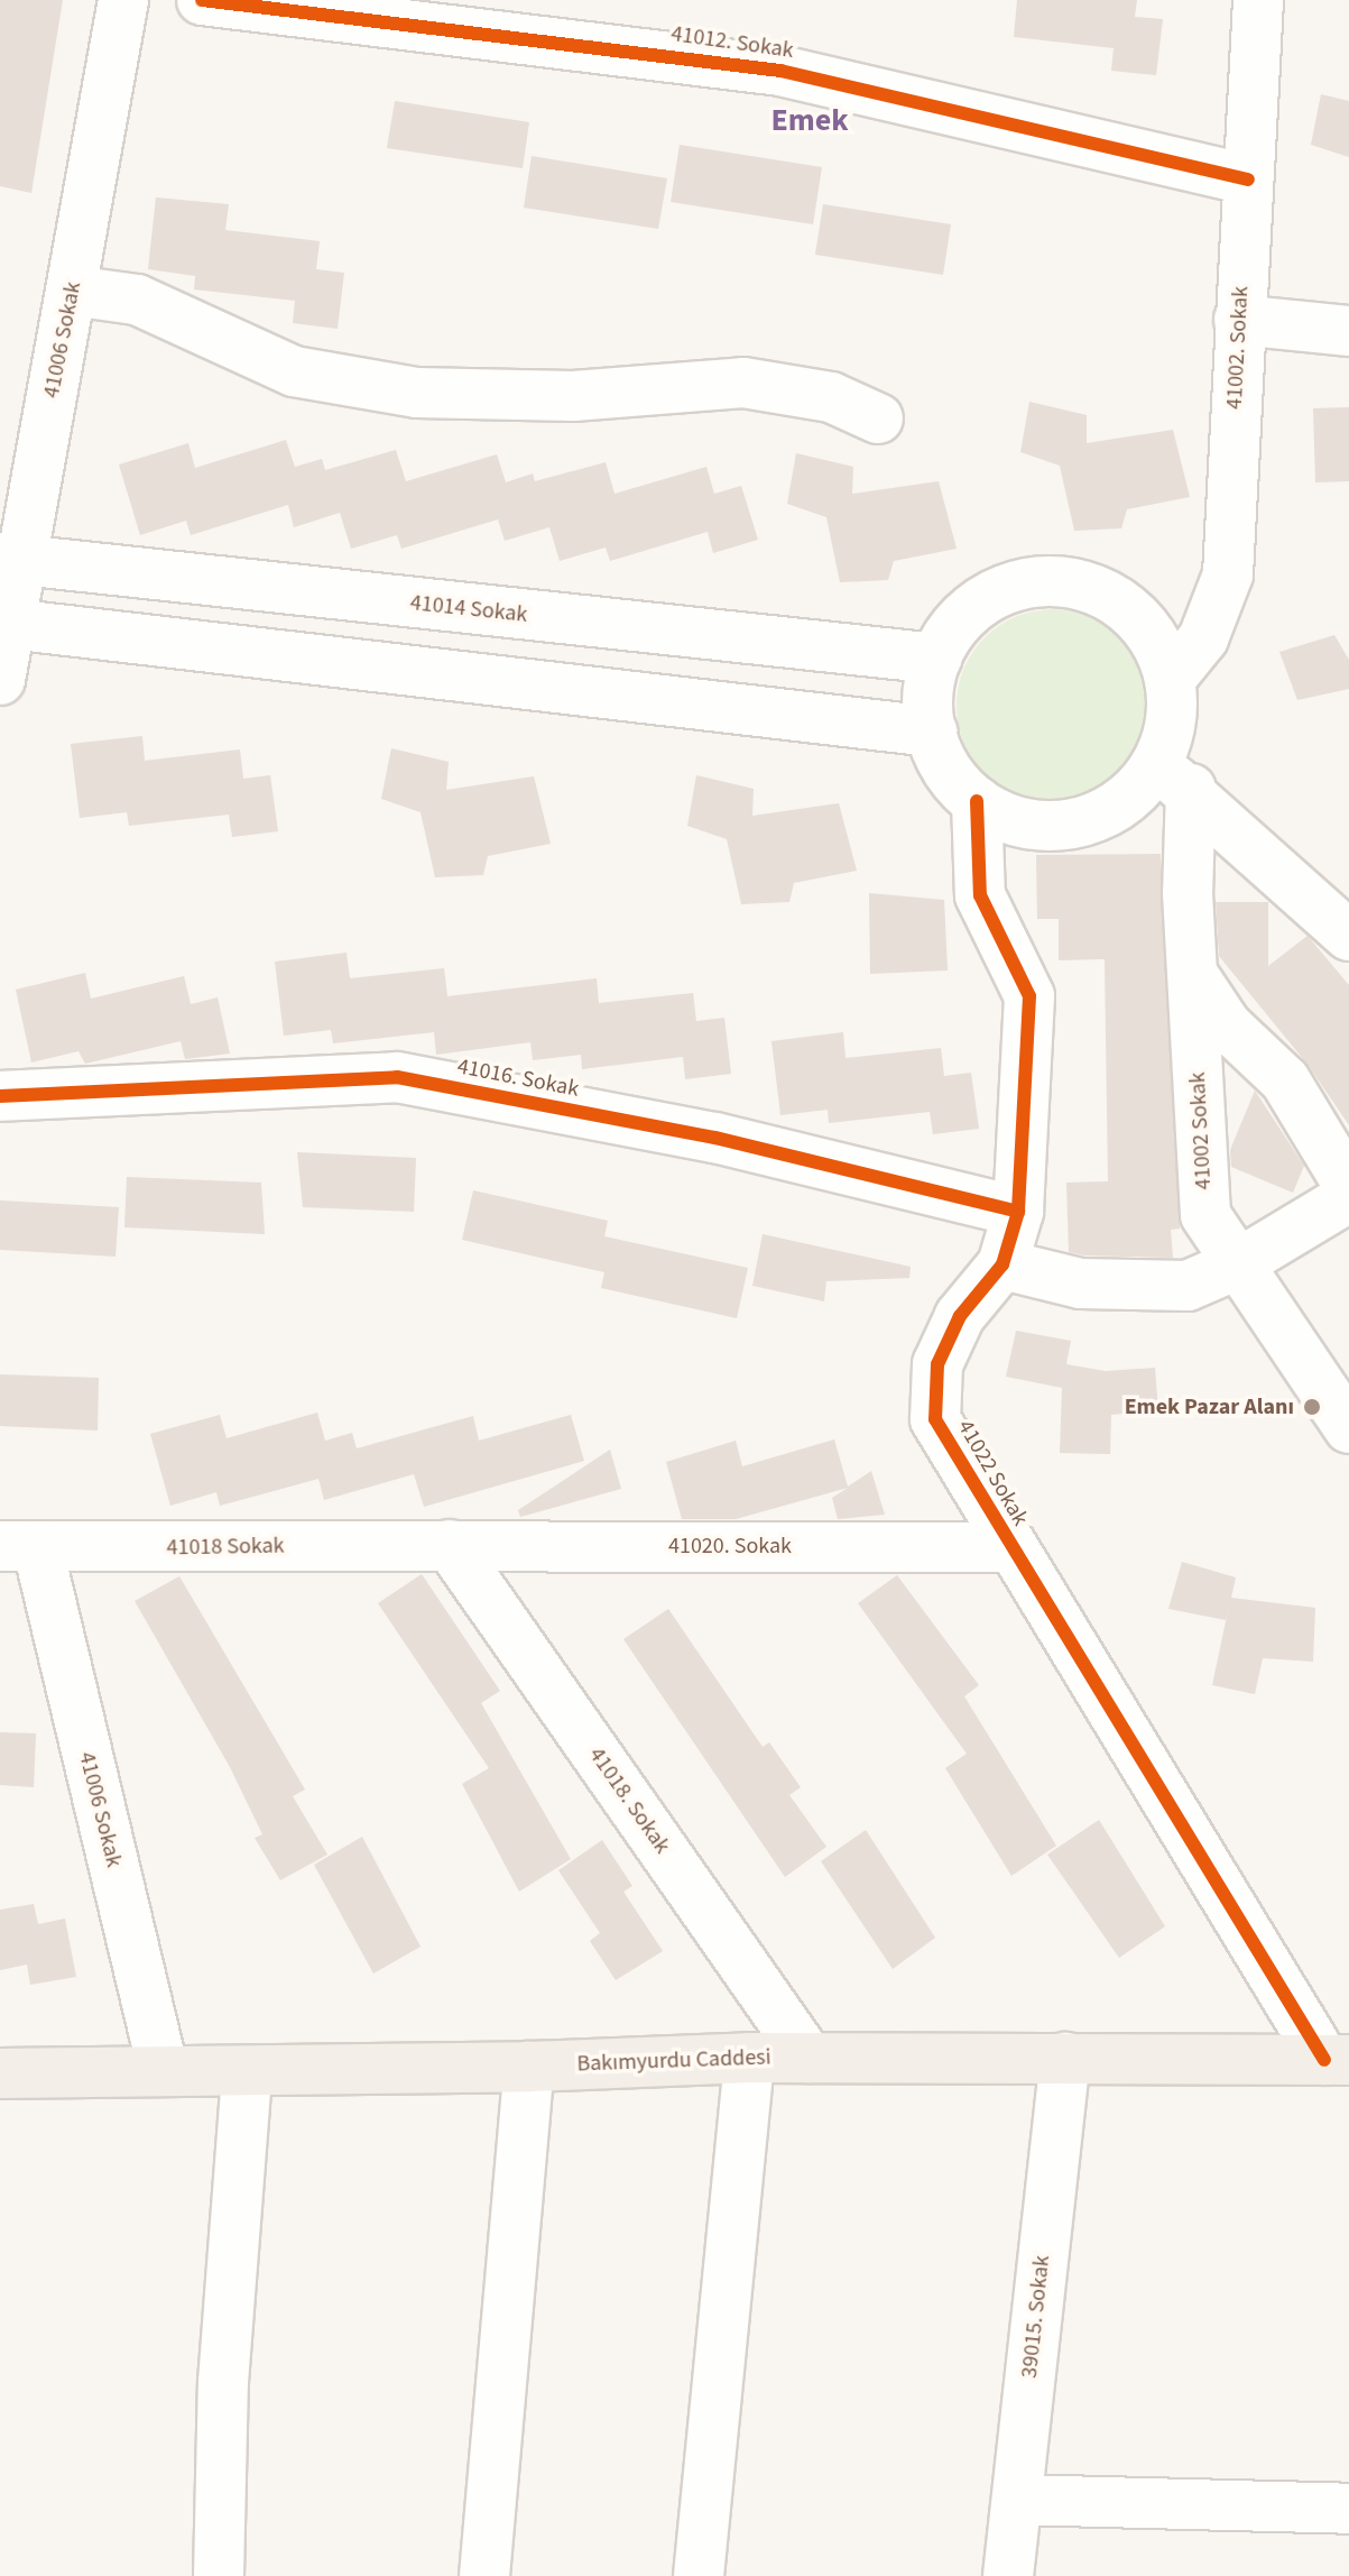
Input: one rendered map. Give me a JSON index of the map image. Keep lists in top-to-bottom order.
{
  "streets": {
    "main road": ["Bakımyurdu Caddesi"],
    "street": [
      "41012. Sokak",
      "41006 Sokak",
      "41002. Sokak",
      "41014 Sokak",
      "41016. Sokak",
      "41002 Sokak",
      "41022 Sokak",
      "41020. Sokak",
      "41018 Sokak",
      "41018. Sokak",
      "39015. Sokak"
    ]
  },
  "crossings": [
    ["41012. Sokak", "41002. Sokak"],
    ["41006 Sokak", "41014 Sokak"],
    ["41006 Sokak", "41018 Sokak"],
    ["41006 Sokak", "Bakımyurdu Caddesi"],
    ["41002. Sokak", "41014 Sokak"],
    ["41002. Sokak", "41002 Sokak"],
    ["41002. Sokak", "41022 Sokak"],
    ["41014 Sokak", "41002 Sokak"],
    ["41014 Sokak", "41022 Sokak"],
    ["41016. Sokak", "41022 Sokak"],
    ["41002 Sokak", "41022 Sokak"],
    ["41022 Sokak", "41020. Sokak"],
    ["41022 Sokak", "Bakımyurdu Caddesi"],
    ["41020. Sokak", "41018 Sokak"],
    ["41020. Sokak", "41018. Sokak"],
    ["41018 Sokak", "41018. Sokak"],
    ["41018. Sokak", "Bakımyurdu Caddesi"],
    ["Bakımyurdu Caddesi", "39015. Sokak"]
  ],
  "districts": ["Emek"],
  "places": ["Emek Pazar Alanı"]
}
